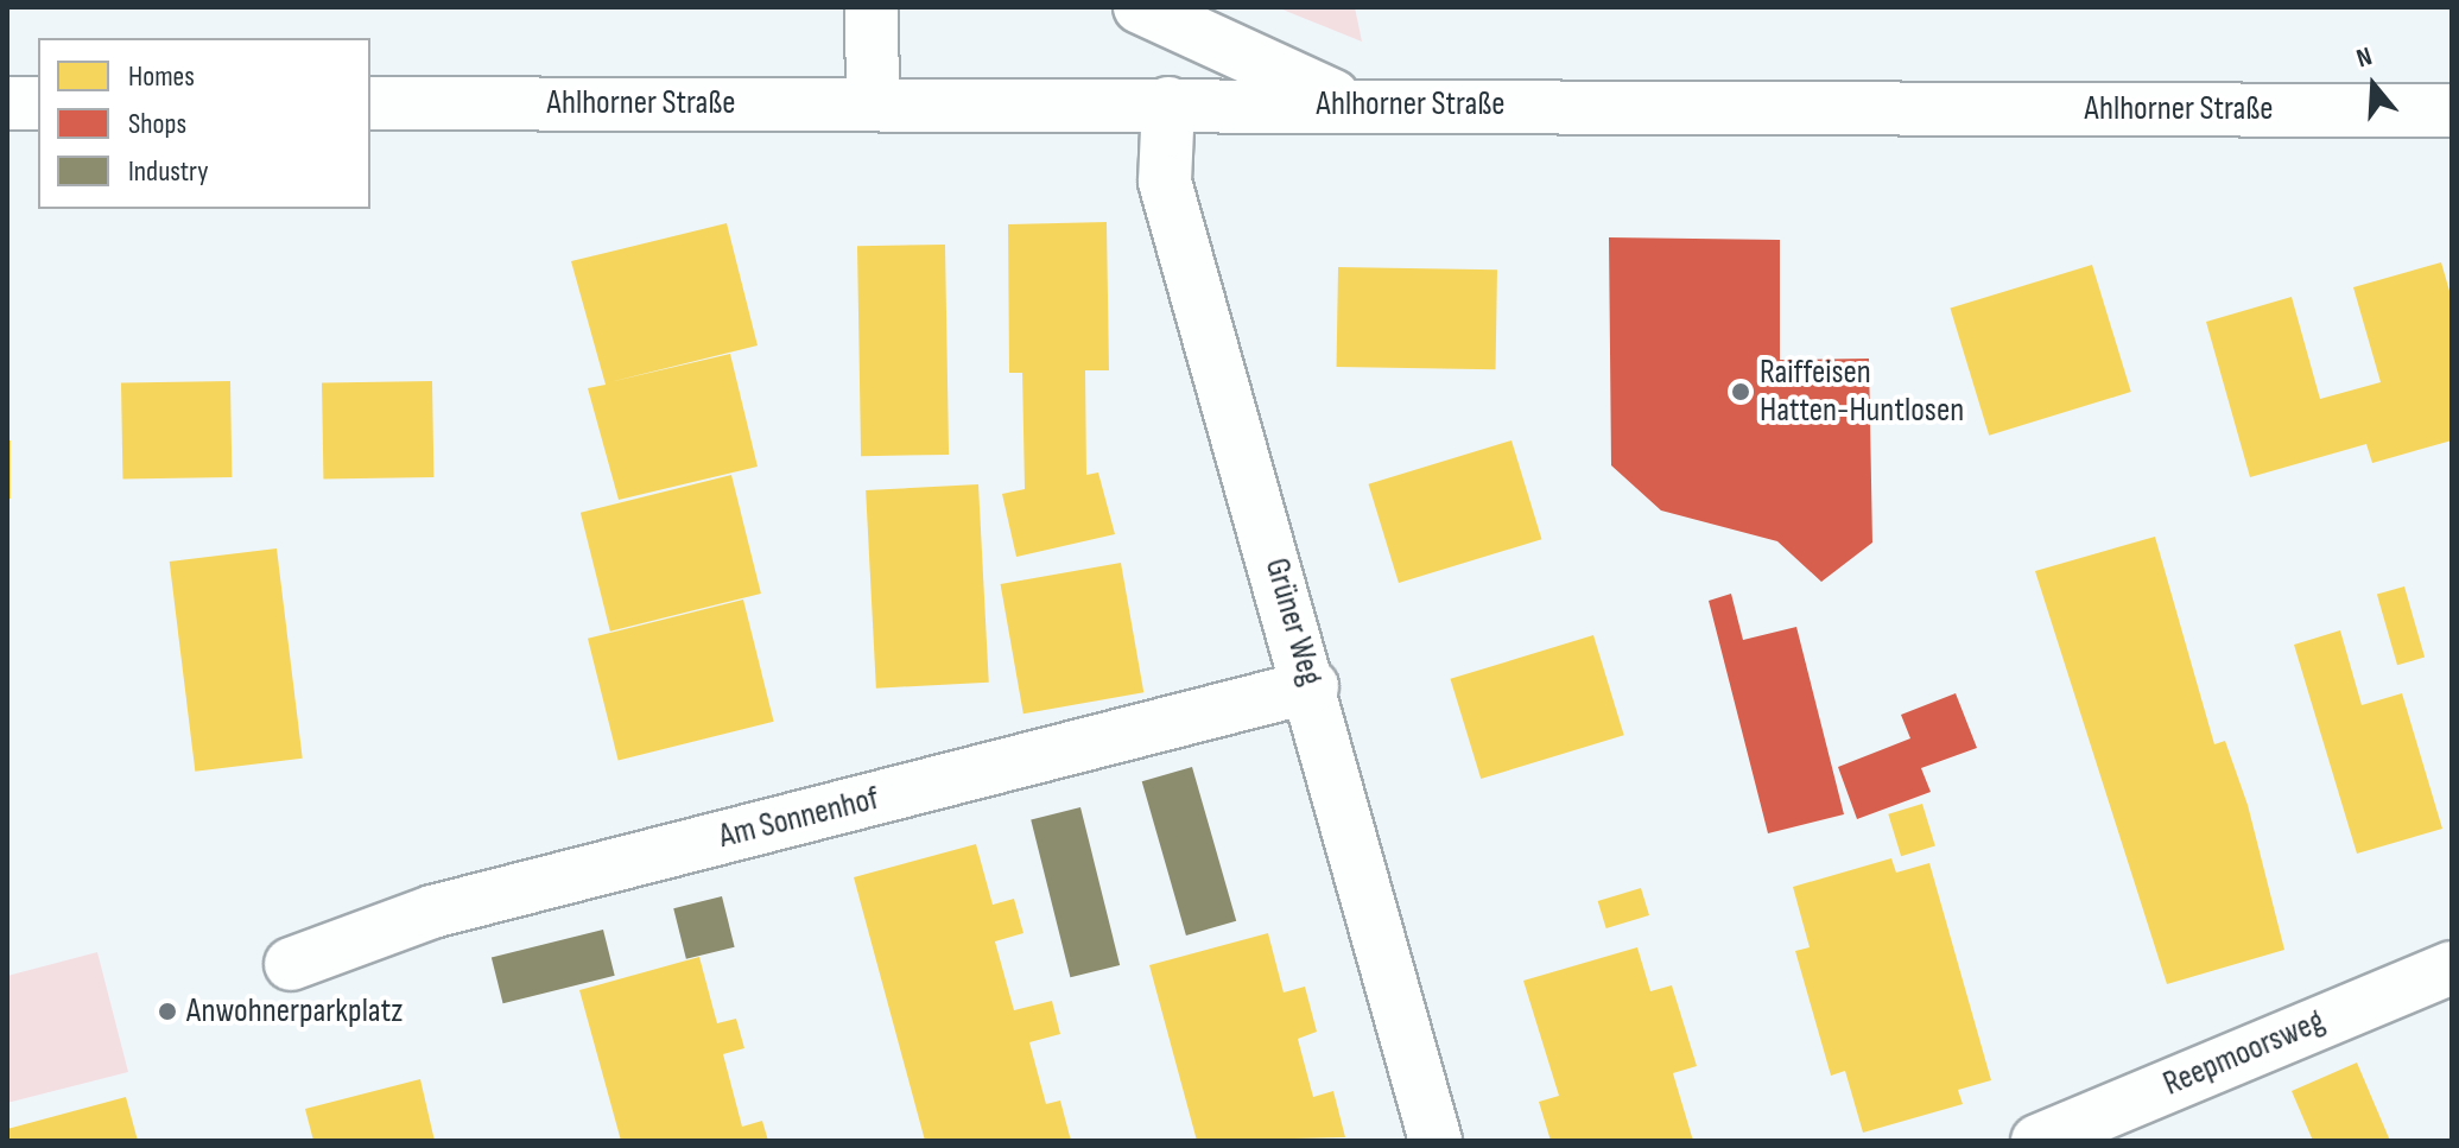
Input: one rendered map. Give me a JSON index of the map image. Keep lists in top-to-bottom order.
{
  "streets": {
    "street": [
      "Ahlhorner Straße",
      "Grüner Weg",
      "Am Sonnenhof",
      "Reepmoorsweg"
    ]
  },
  "crossings": [
    ["Ahlhorner Straße", "Grüner Weg"],
    ["Grüner Weg", "Am Sonnenhof"]
  ],
  "places": ["Raiffeisen Hatten-Huntlosen", "Anwohnerparkplatz"],
  "legend": ["Homes", "Shops", "Industry"],
  "north": "top"
}
